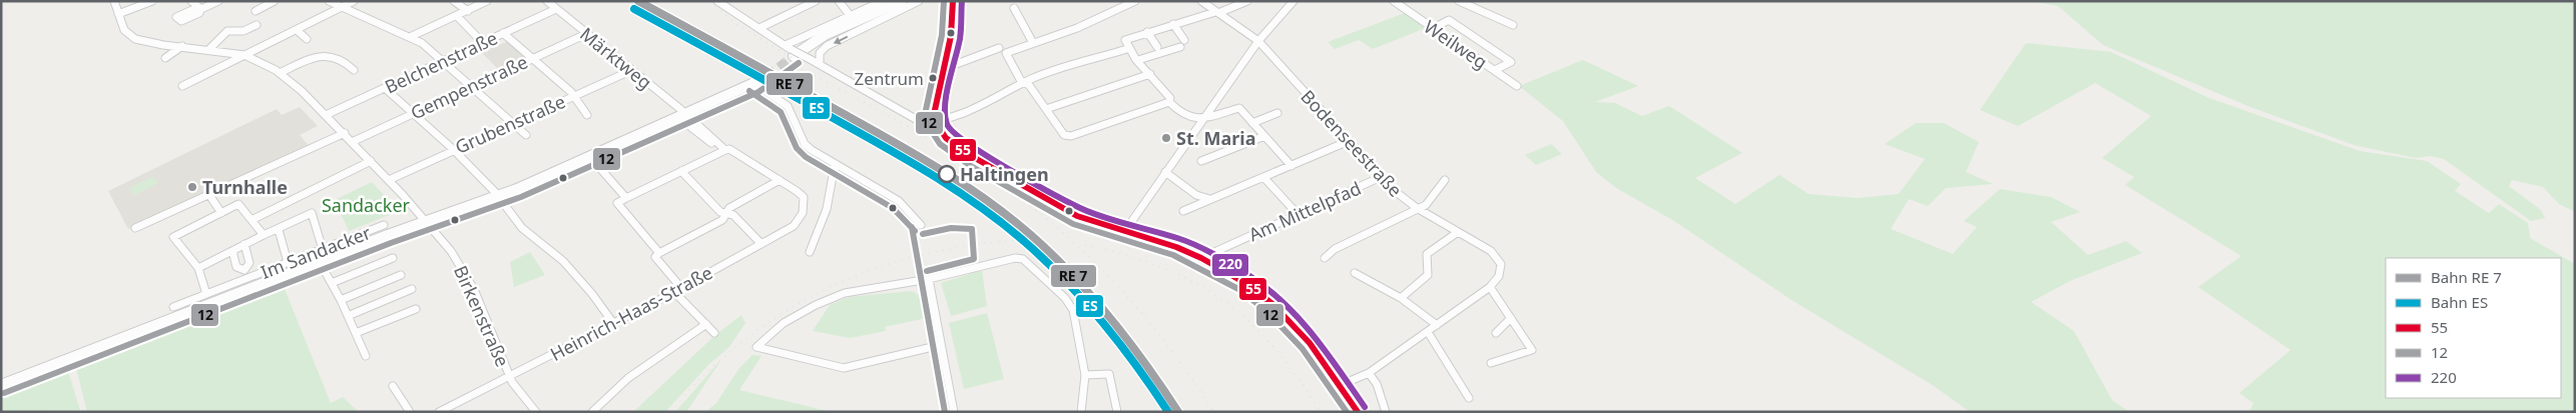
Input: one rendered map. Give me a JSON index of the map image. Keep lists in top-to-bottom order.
{
  "streets": {
    "street": [
      "Weilweg",
      "Märktweg",
      "Belchenstraße",
      "Gempenstraße",
      "Grubenstraße",
      "Bodenseestraße",
      "Am Mittelpfad",
      "Im Sandacker",
      "Heinrich-Haas-Straße",
      "Birkenstraße"
    ]
  },
  "crossings": [
    ["Märktweg", "Belchenstraße"],
    ["Märktweg", "Gempenstraße"],
    ["Märktweg", "Grubenstraße"],
    ["Märktweg", "Heinrich-Haas-Straße"],
    ["Belchenstraße", "Birkenstraße"],
    ["Gempenstraße", "Birkenstraße"],
    ["Grubenstraße", "Birkenstraße"],
    ["Bodenseestraße", "Am Mittelpfad"],
    ["Heinrich-Haas-Straße", "Birkenstraße"]
  ],
  "parks": ["Sandacker"],
  "places": [
    "Zentrum",
    "St. Maria",
    "Haltingen",
    "Turnhalle"
  ],
  "lines": [
    "transit line 55",
    "transit line 12",
    "transit line 220",
    "rail line ES"
  ],
  "legend": [
    "Bahn RE 7",
    "Bahn ES",
    "55",
    "12",
    "220"
  ]
}
